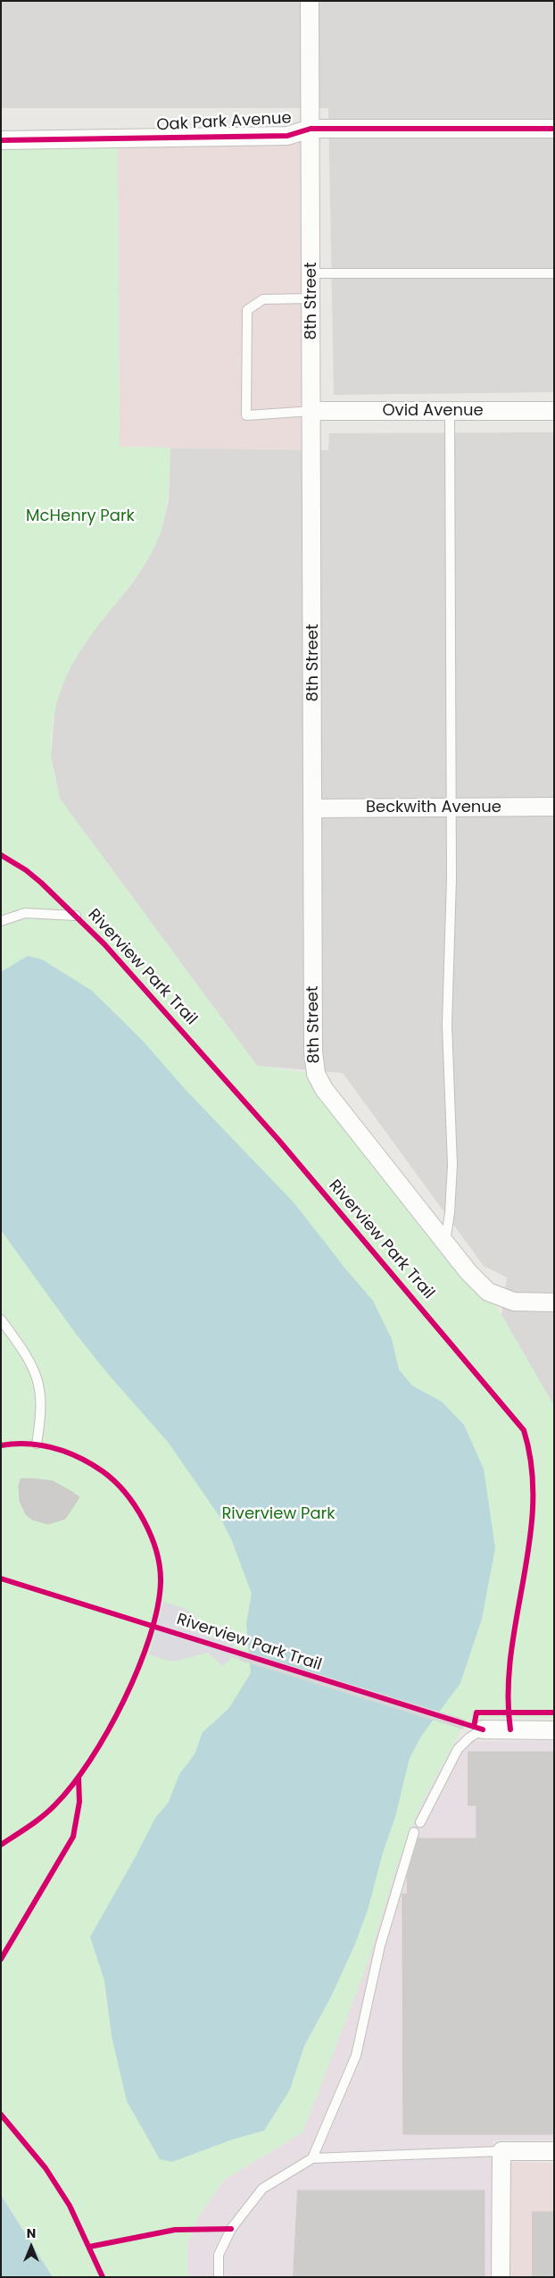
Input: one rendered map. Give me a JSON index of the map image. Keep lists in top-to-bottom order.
{
  "streets": {
    "street": [
      "Oak Park Avenue",
      "8th Street",
      "Ovid Avenue",
      "Beckwith Avenue"
    ],
    "cycle path": ["Riverview Park Trail"]
  },
  "crossings": [
    ["Oak Park Avenue", "8th Street"],
    ["8th Street", "Ovid Avenue"],
    ["8th Street", "Beckwith Avenue"]
  ],
  "parks": ["McHenry Park", "Riverview Park"],
  "north": "top"
}
